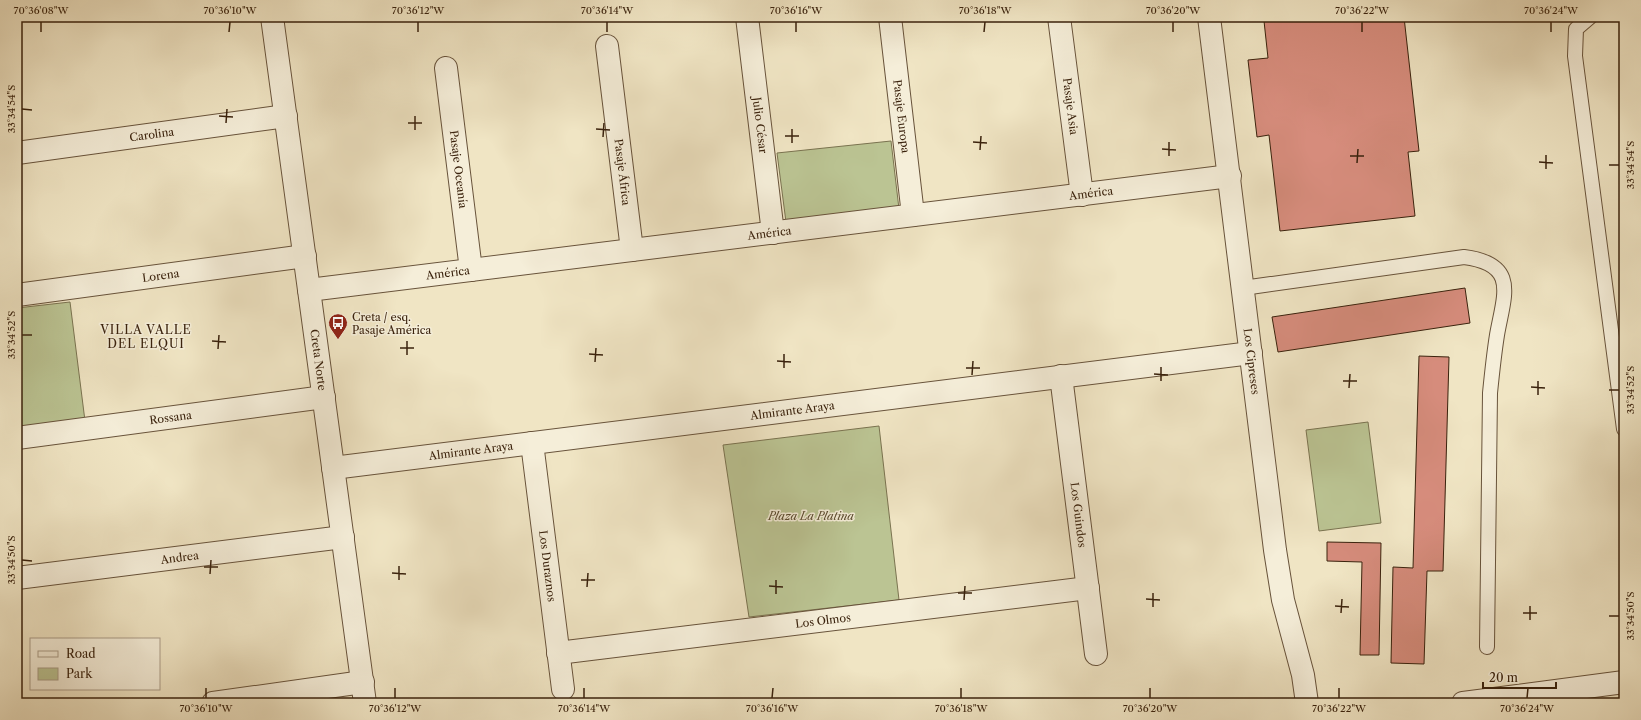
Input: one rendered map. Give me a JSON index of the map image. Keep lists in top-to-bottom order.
{
  "streets": {
    "street": [
      "Pasaje Asia",
      "Pasaje Europa",
      "Julio César",
      "Carolina",
      "Pasaje Oceanía",
      "Pasaje África",
      "América",
      "Lorena",
      "Creta Norte",
      "Los Cipreses",
      "Almirante Araya",
      "Rossana",
      "Los Guindos",
      "Andrea",
      "Los Duraznos",
      "Los Olmos"
    ]
  },
  "crossings": [
    ["Pasaje Asia", "América"],
    ["Pasaje Europa", "América"],
    ["Julio César", "América"],
    ["Carolina", "Creta Norte"],
    ["Pasaje Oceanía", "América"],
    ["Pasaje África", "América"],
    ["América", "Creta Norte"],
    ["América", "Los Cipreses"],
    ["Lorena", "Creta Norte"],
    ["Creta Norte", "Almirante Araya"],
    ["Creta Norte", "Rossana"],
    ["Creta Norte", "Andrea"],
    ["Los Cipreses", "Almirante Araya"],
    ["Almirante Araya", "Los Guindos"],
    ["Almirante Araya", "Los Duraznos"],
    ["Los Guindos", "Los Olmos"],
    ["Los Duraznos", "Los Olmos"]
  ],
  "districts": ["VILLA VALLE DEL ELQUI"],
  "parks": ["Plaza La Platina"],
  "places": {
    "bus stop": ["Creta / esq. Pasaje América"]
  },
  "legend": ["Road", "Park"],
  "scale_bar": "20 m",
  "coordinates": [
    "70°36'08\"W",
    "70°36'10\"W",
    "70°36'12\"W",
    "70°36'14\"W",
    "70°36'16\"W",
    "70°36'18\"W",
    "70°36'20\"W",
    "70°36'22\"W",
    "70°36'24\"W",
    "33°34'54\"S",
    "33°34'52\"S",
    "33°34'50\"S"
  ]
}
